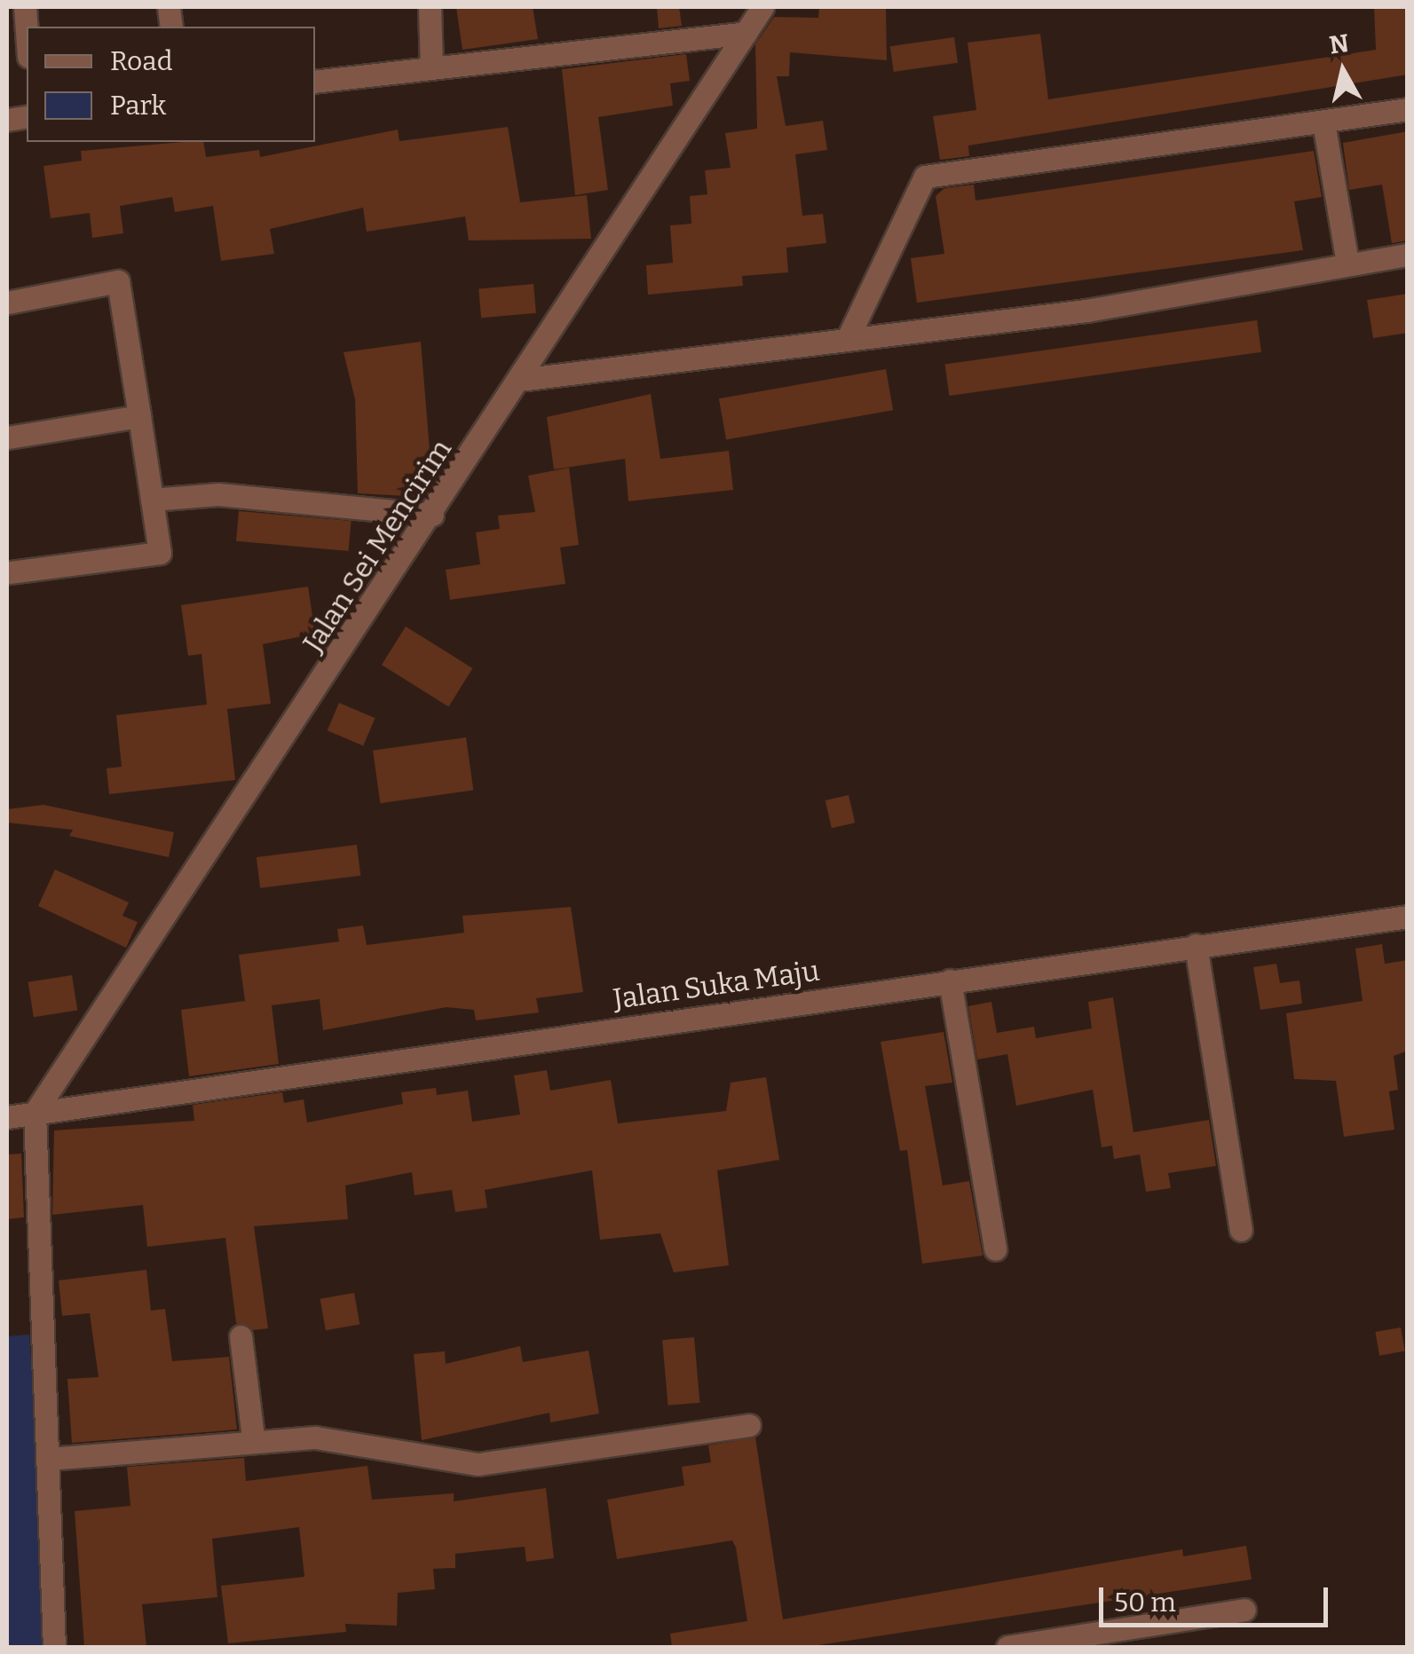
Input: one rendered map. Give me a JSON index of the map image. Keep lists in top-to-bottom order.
{
  "streets": {
    "street": ["Jalan Sei Mencirim", "Jalan Suka Maju"]
  },
  "crossings": [
    ["Jalan Sei Mencirim", "Jalan Suka Maju"]
  ],
  "legend": ["Road", "Park"],
  "scale_bar": "50 m",
  "north": "top"
}
